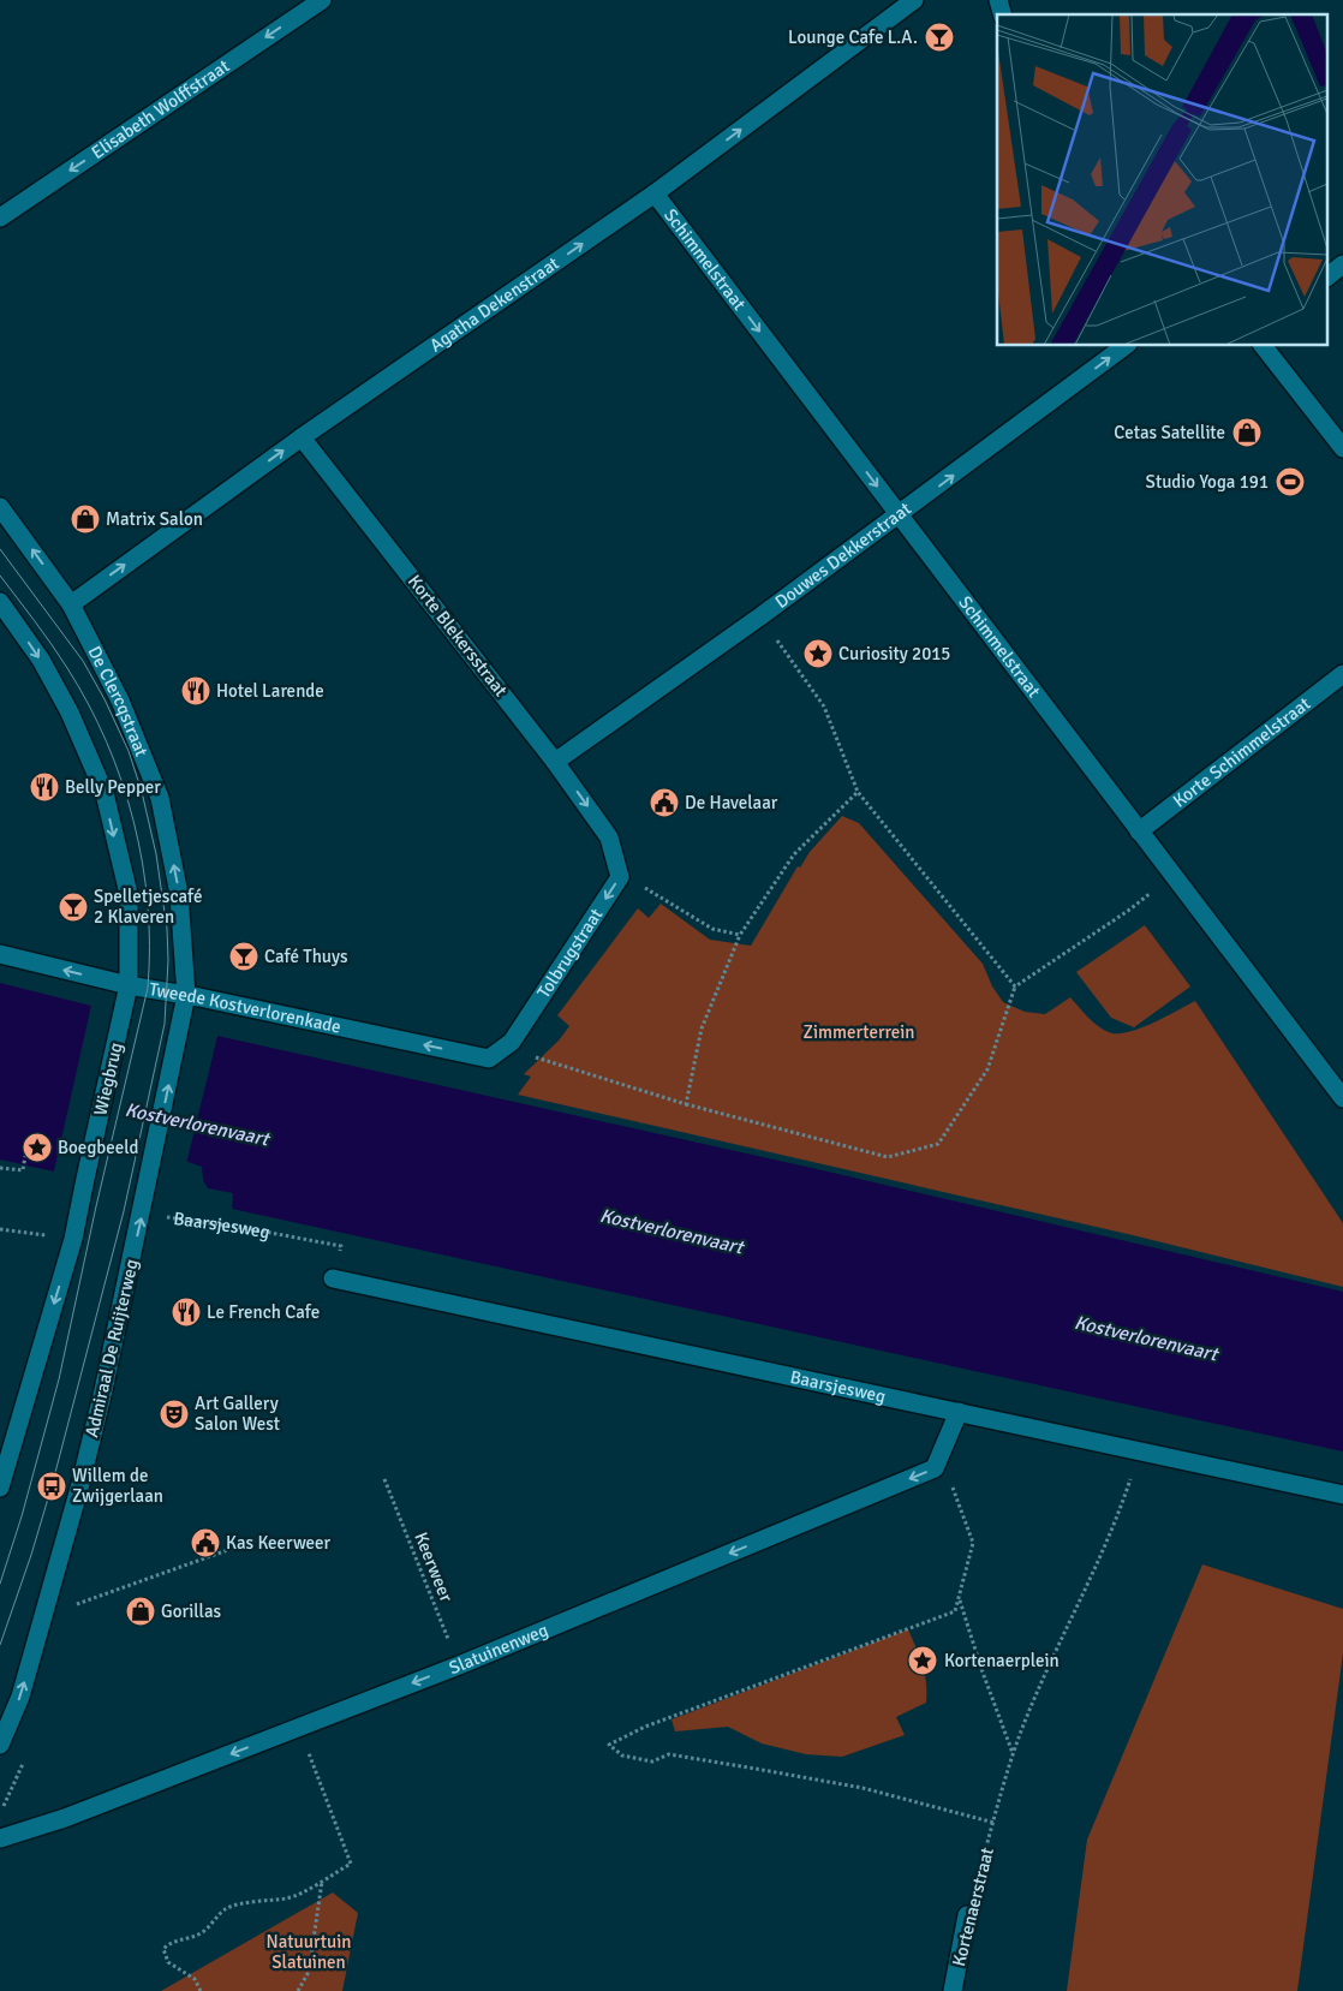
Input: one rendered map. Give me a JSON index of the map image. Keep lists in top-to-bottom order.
{
  "streets": {
    "street": [
      "Elisabeth Wolffstraat",
      "Schimmelstraat",
      "Agatha Dekenstraat",
      "Douwes Dekkerstraat",
      "Korte Blekersstraat",
      "De Clercqstraat",
      "Korte Schimmelstraat",
      "Tolbrugstraat",
      "Tweede Kostverlorenkade",
      "Wiegbrug",
      "Baarsjesweg",
      "Admiraal De Ruijterweg",
      "Slatuinenweg",
      "Kortenaerstraat"
    ],
    "path": ["Keerweer"]
  },
  "crossings": [
    ["Schimmelstraat", "Agatha Dekenstraat"],
    ["Schimmelstraat", "Douwes Dekkerstraat"],
    ["Schimmelstraat", "Korte Schimmelstraat"],
    ["Agatha Dekenstraat", "Korte Blekersstraat"],
    ["Agatha Dekenstraat", "De Clercqstraat"],
    ["Douwes Dekkerstraat", "Korte Blekersstraat"],
    ["Korte Blekersstraat", "Tolbrugstraat"],
    ["De Clercqstraat", "Tweede Kostverlorenkade"],
    ["De Clercqstraat", "Admiraal De Ruijterweg"],
    ["Tolbrugstraat", "Tweede Kostverlorenkade"],
    ["Tweede Kostverlorenkade", "Wiegbrug"],
    ["Keerweer", "Slatuinenweg"]
  ],
  "one_way": [
    "Elisabeth Wolffstraat",
    "Schimmelstraat",
    "Agatha Dekenstraat",
    "Douwes Dekkerstraat",
    "Tolbrugstraat",
    "Tweede Kostverlorenkade",
    "Slatuinenweg"
  ],
  "water": ["Kostverlorenvaart"],
  "parks": ["Zimmerterrein", "Natuurtuin Slatuinen"],
  "places": {
    "bar": ["Lounge Cafe L.A.", "Spelletjescafé 2 Klaveren", "Café Thuys"],
    "shop": ["Cetas Satellite", "Matrix Salon", "Gorillas"],
    "sports": ["Studio Yoga 191"],
    "place": ["Curiosity 2015", "Boegbeeld", "Kortenaerplein"],
    "restaurant": ["Hotel Larende", "Belly Pepper", "Le French Cafe"],
    "public building": ["De Havelaar", "Kas Keerweer"],
    "theatre": ["Art Gallery Salon West"],
    "bus stop": ["Willem de Zwijgerlaan"]
  }
}
